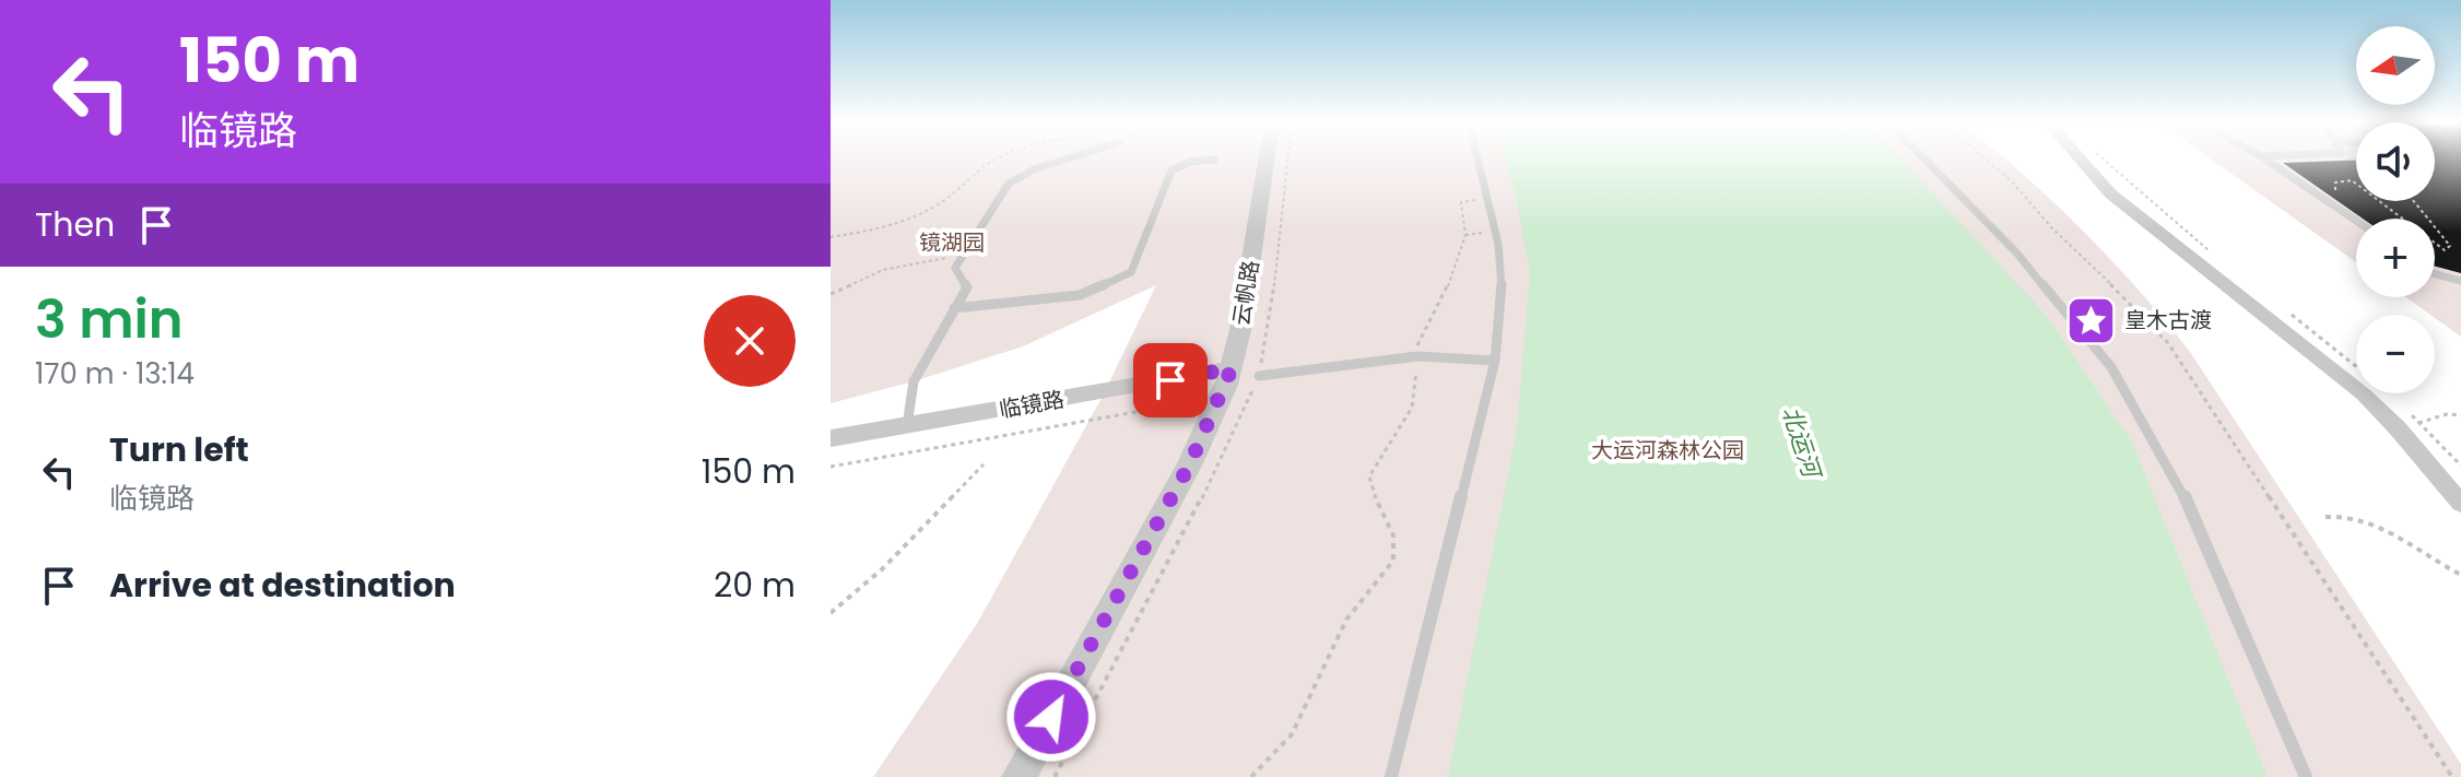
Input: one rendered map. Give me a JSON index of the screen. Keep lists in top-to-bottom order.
{
  "streets": {
    "street": ["云帆路", "临镜路"]
  },
  "crossings": [
    ["云帆路", "临镜路"]
  ],
  "water": ["北运河"],
  "parks": ["镜湖园", "大运河森林公园"],
  "places": {
    "place": ["皇木古渡"]
  },
  "north": "left",
  "page": {
    "turn": ["150 m", "临镜路"],
    "map_buttons": ["+", "−"],
    "then": "Then",
    "heading": ["3 min", "170 m · 13:14"],
    "list": [
      {
        "name": "Turn left",
        "note": "临镜路",
        "value": "150 m"
      },
      {
        "name": "Arrive at destination",
        "value": "20 m"
      }
    ]
  }
}
